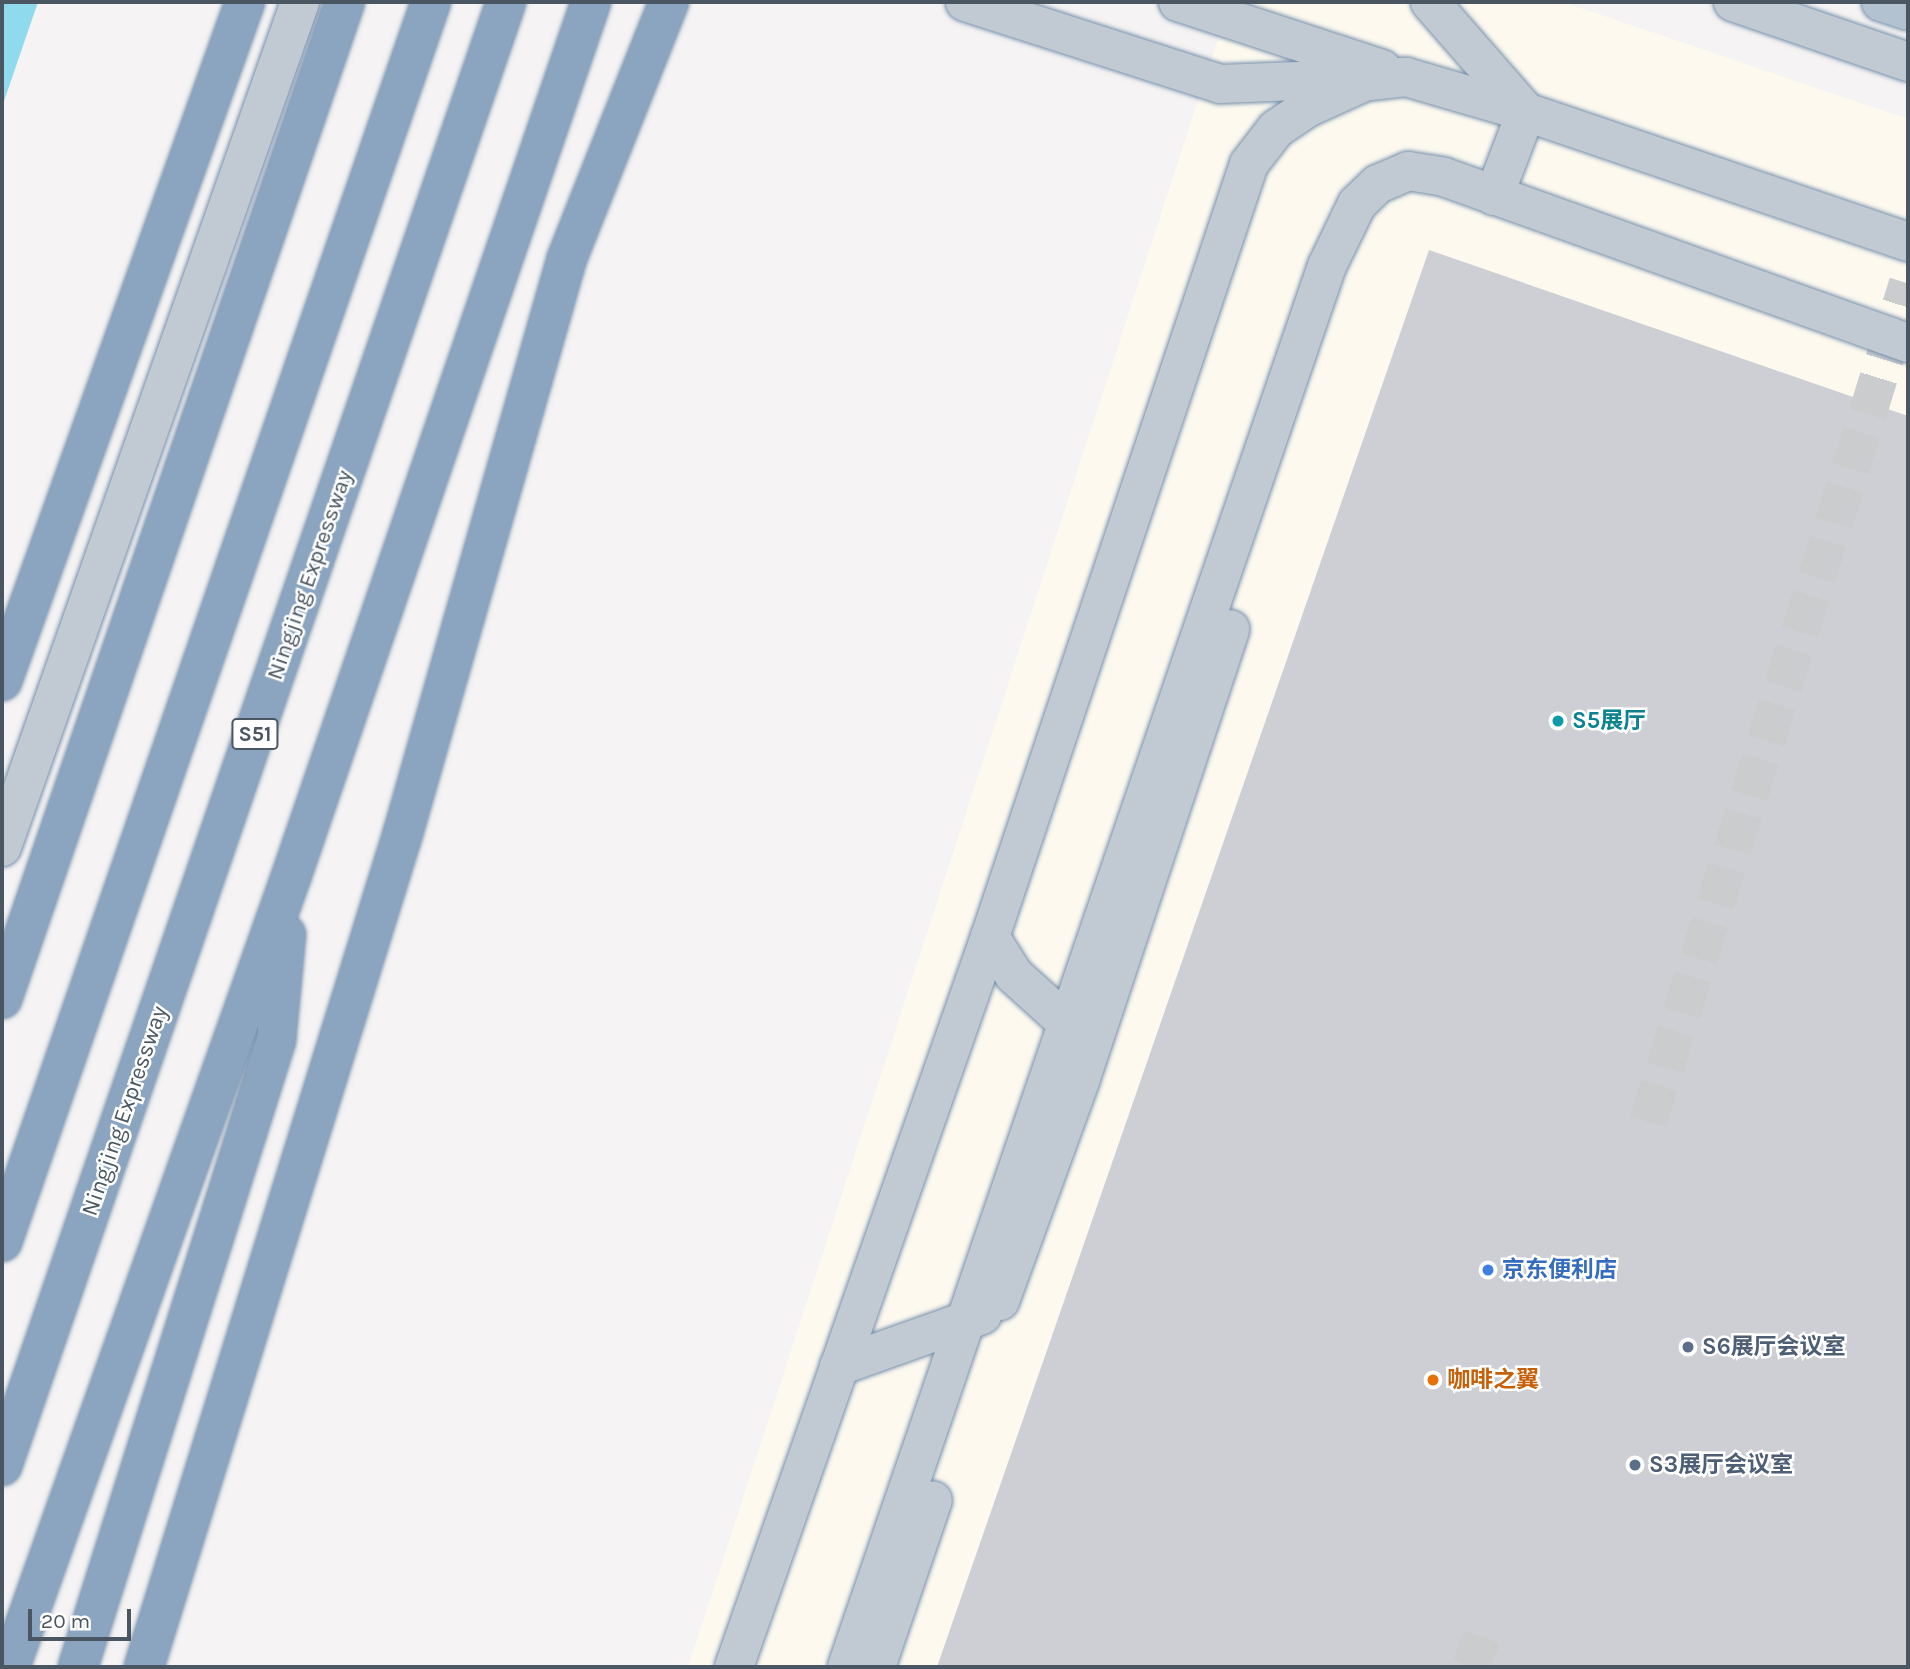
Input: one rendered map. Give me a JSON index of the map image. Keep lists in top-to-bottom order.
{
  "streets": {
    "highway": ["Ningjing Expressway", "S51"]
  },
  "places": [
    "S5展厅",
    "京东便利店",
    "S6展厅会议室",
    "咖啡之翼",
    "S3展厅会议室"
  ],
  "scale_bar": "20 m"
}
